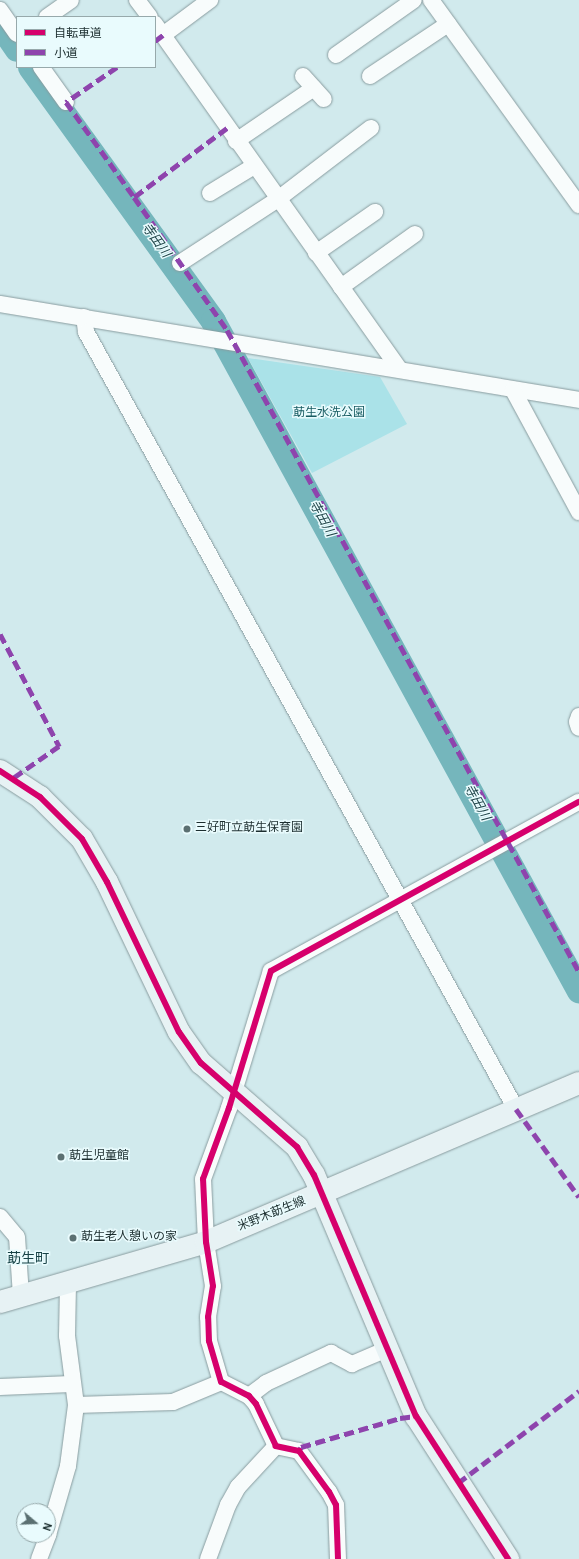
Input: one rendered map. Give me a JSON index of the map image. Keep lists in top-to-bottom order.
{
  "streets": {
    "street": ["米野木莇生線"]
  },
  "districts": ["莇生町"],
  "water": ["寺田川"],
  "parks": ["莇生水洗公園"],
  "places": ["三好町立莇生保育園", "莇生児童館", "莇生老人憩いの家"],
  "legend": ["自転車道", "小道"],
  "north": "right"
}
